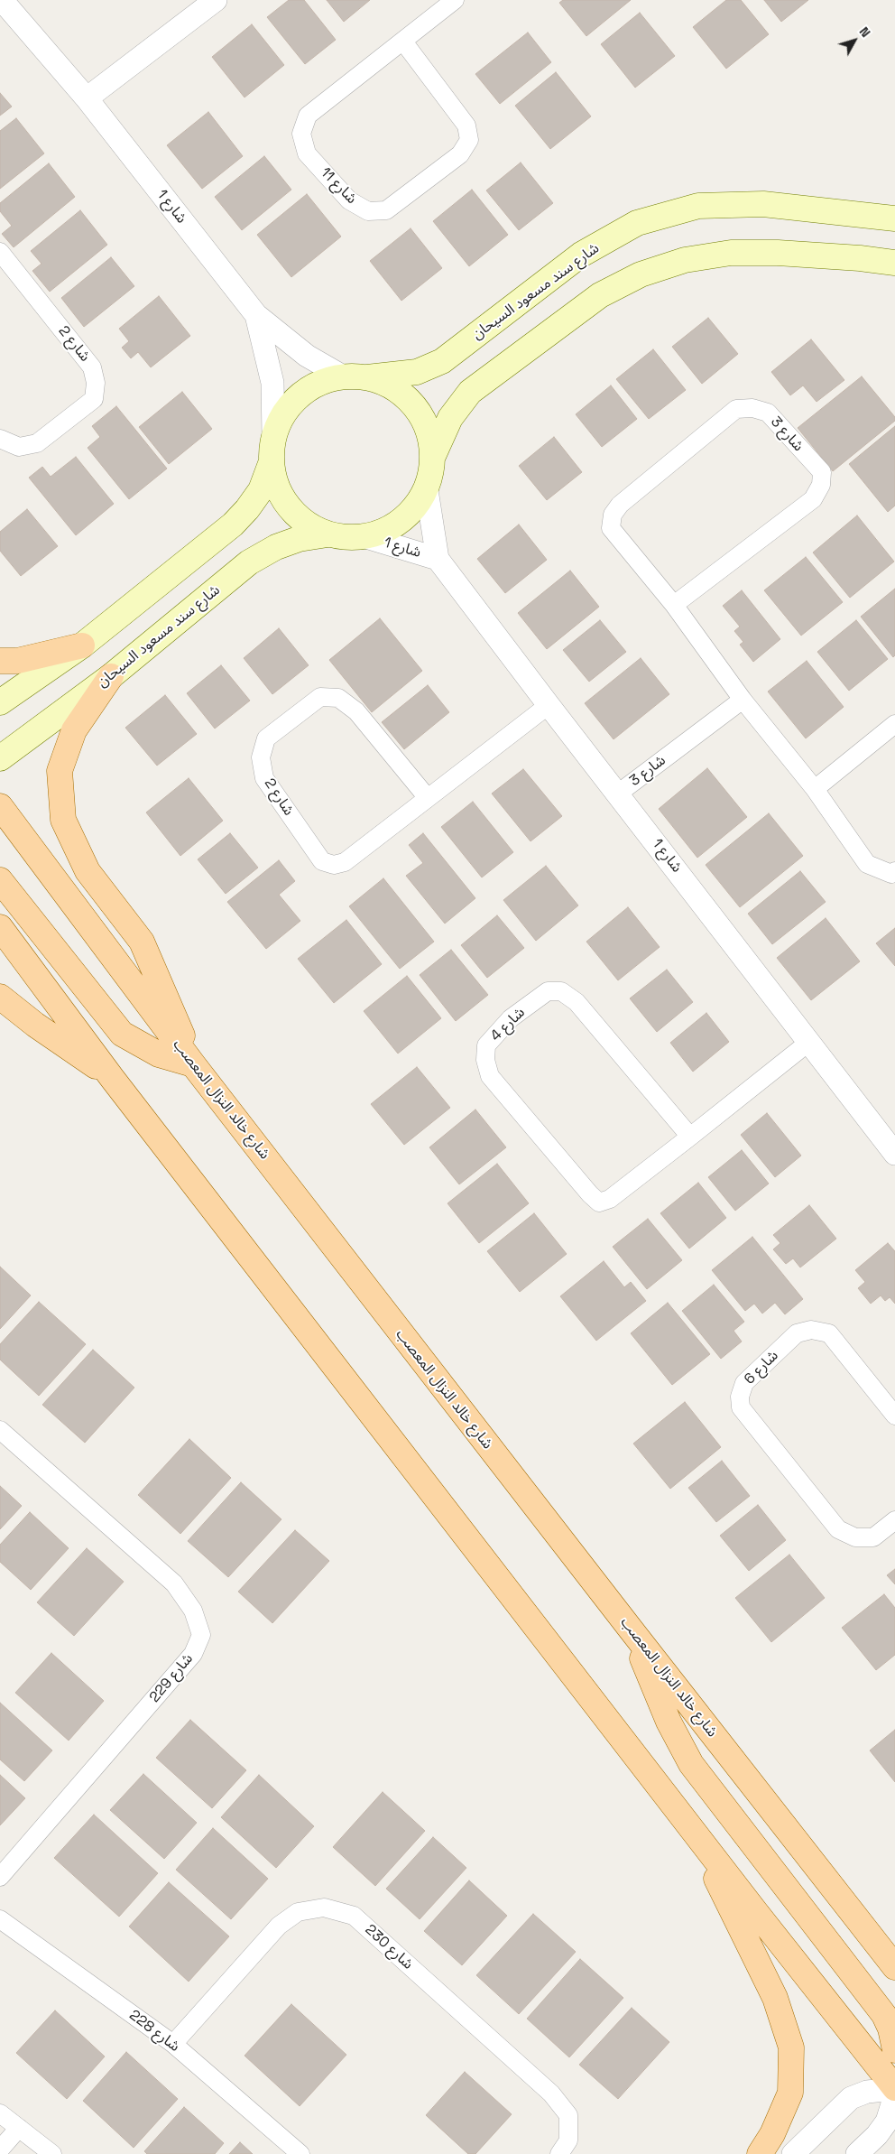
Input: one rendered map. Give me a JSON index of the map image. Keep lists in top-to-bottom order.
{
  "streets": {
    "main road": ["شارع سند مسعود السيحان", "شارع خالد النزال المعصب"],
    "street": [
      "شارع 11",
      "شارع 1",
      "شارع 2",
      "شارع 3",
      "شارع 4",
      "شارع 6",
      "شارع 229",
      "شارع 230",
      "شارع 228"
    ]
  },
  "crossings": [
    ["شارع 1", "شارع 2"],
    ["شارع 1", "شارع 3"],
    ["شارع 1", "شارع 4"],
    ["شارع 230", "شارع 228"]
  ],
  "north": "top right"
}
